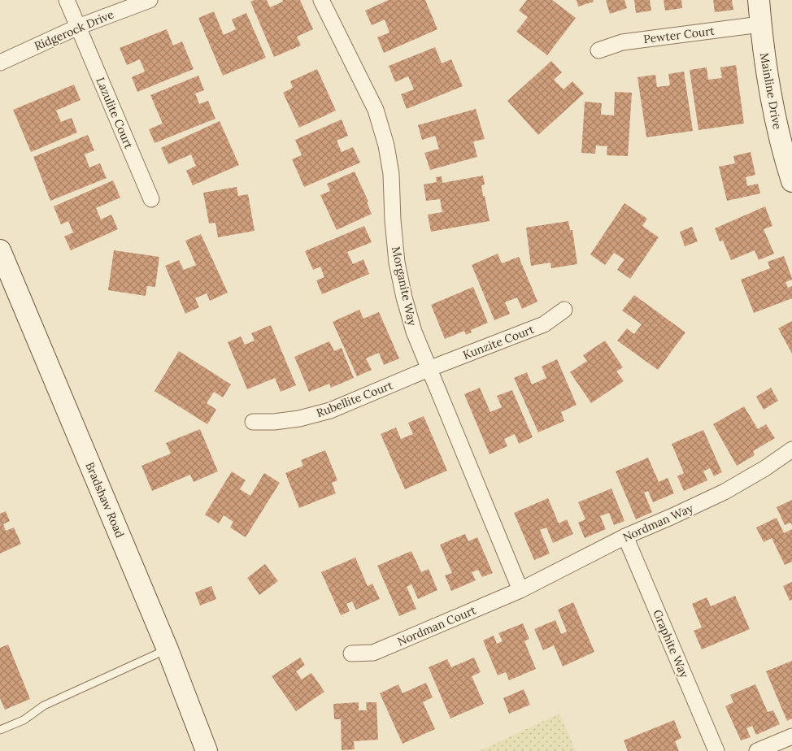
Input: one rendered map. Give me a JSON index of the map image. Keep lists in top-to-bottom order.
{
  "streets": {
    "main road": ["Mainline Drive", "Bradshaw Road"],
    "street": [
      "Ridgerock Drive",
      "Pewter Court",
      "Lazulite Court",
      "Morganite Way",
      "Kunzite Court",
      "Rubellite Court",
      "Nordman Way",
      "Nordman Court",
      "Graphite Way"
    ]
  },
  "crossings": [
    ["Ridgerock Drive", "Lazulite Court"],
    ["Pewter Court", "Mainline Drive"],
    ["Morganite Way", "Kunzite Court"],
    ["Morganite Way", "Rubellite Court"],
    ["Morganite Way", "Nordman Way"],
    ["Morganite Way", "Nordman Court"],
    ["Kunzite Court", "Rubellite Court"],
    ["Nordman Way", "Nordman Court"],
    ["Nordman Way", "Graphite Way"]
  ]
}
